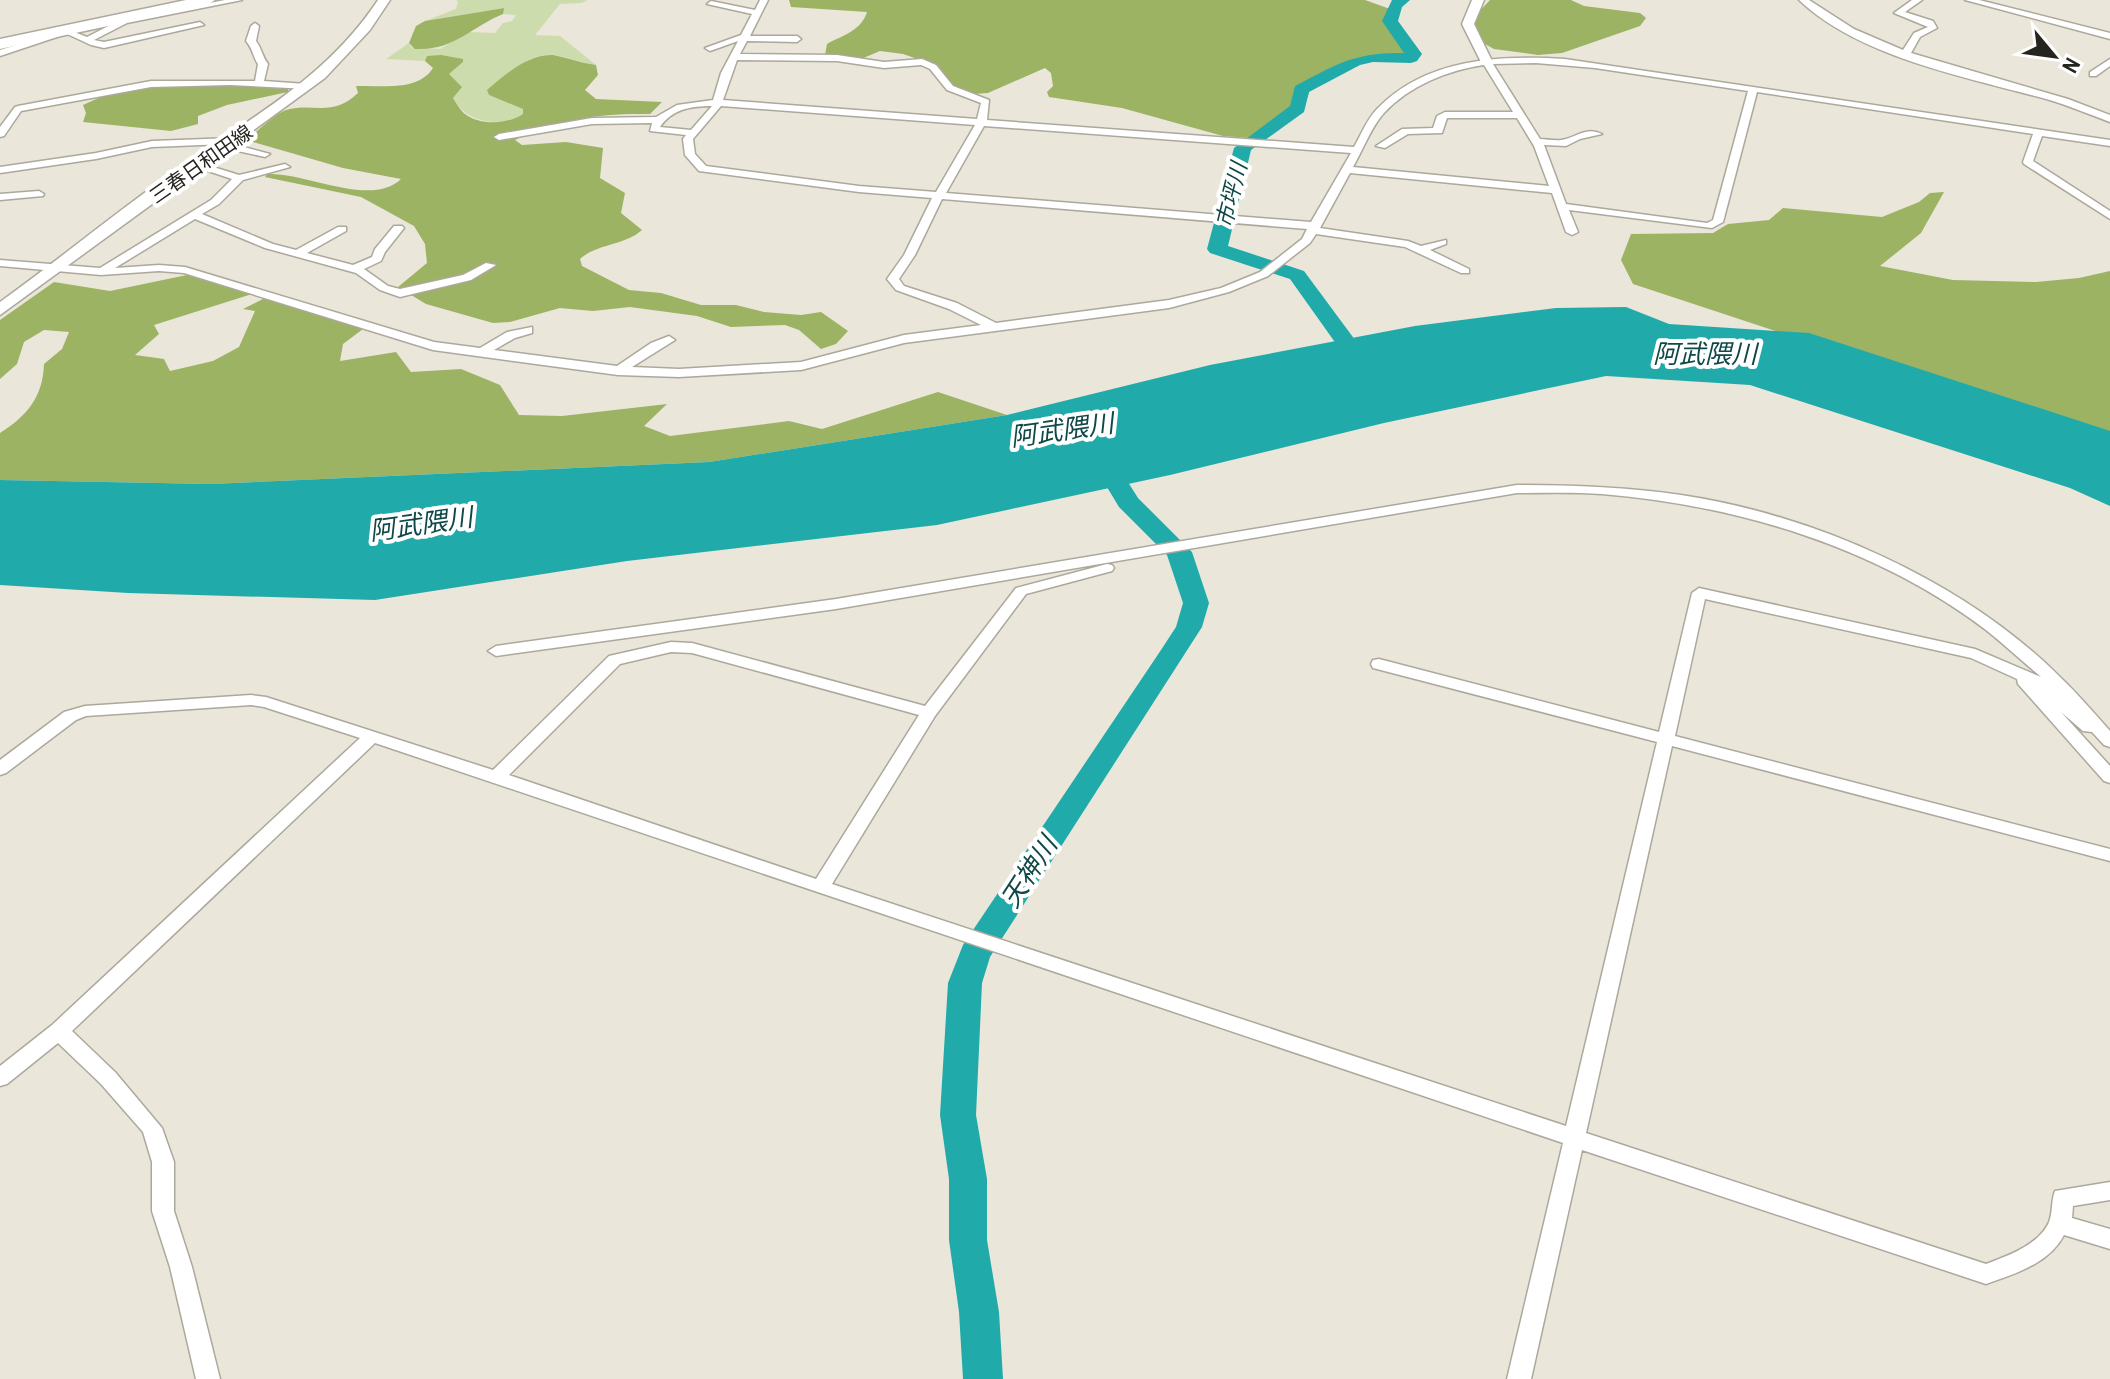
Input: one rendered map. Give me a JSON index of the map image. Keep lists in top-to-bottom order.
{
  "streets": {
    "main road": ["三春日和田線"]
  },
  "water": ["市坪川", "阿武隈川", "天神川"],
  "north": "bottom right"
}
